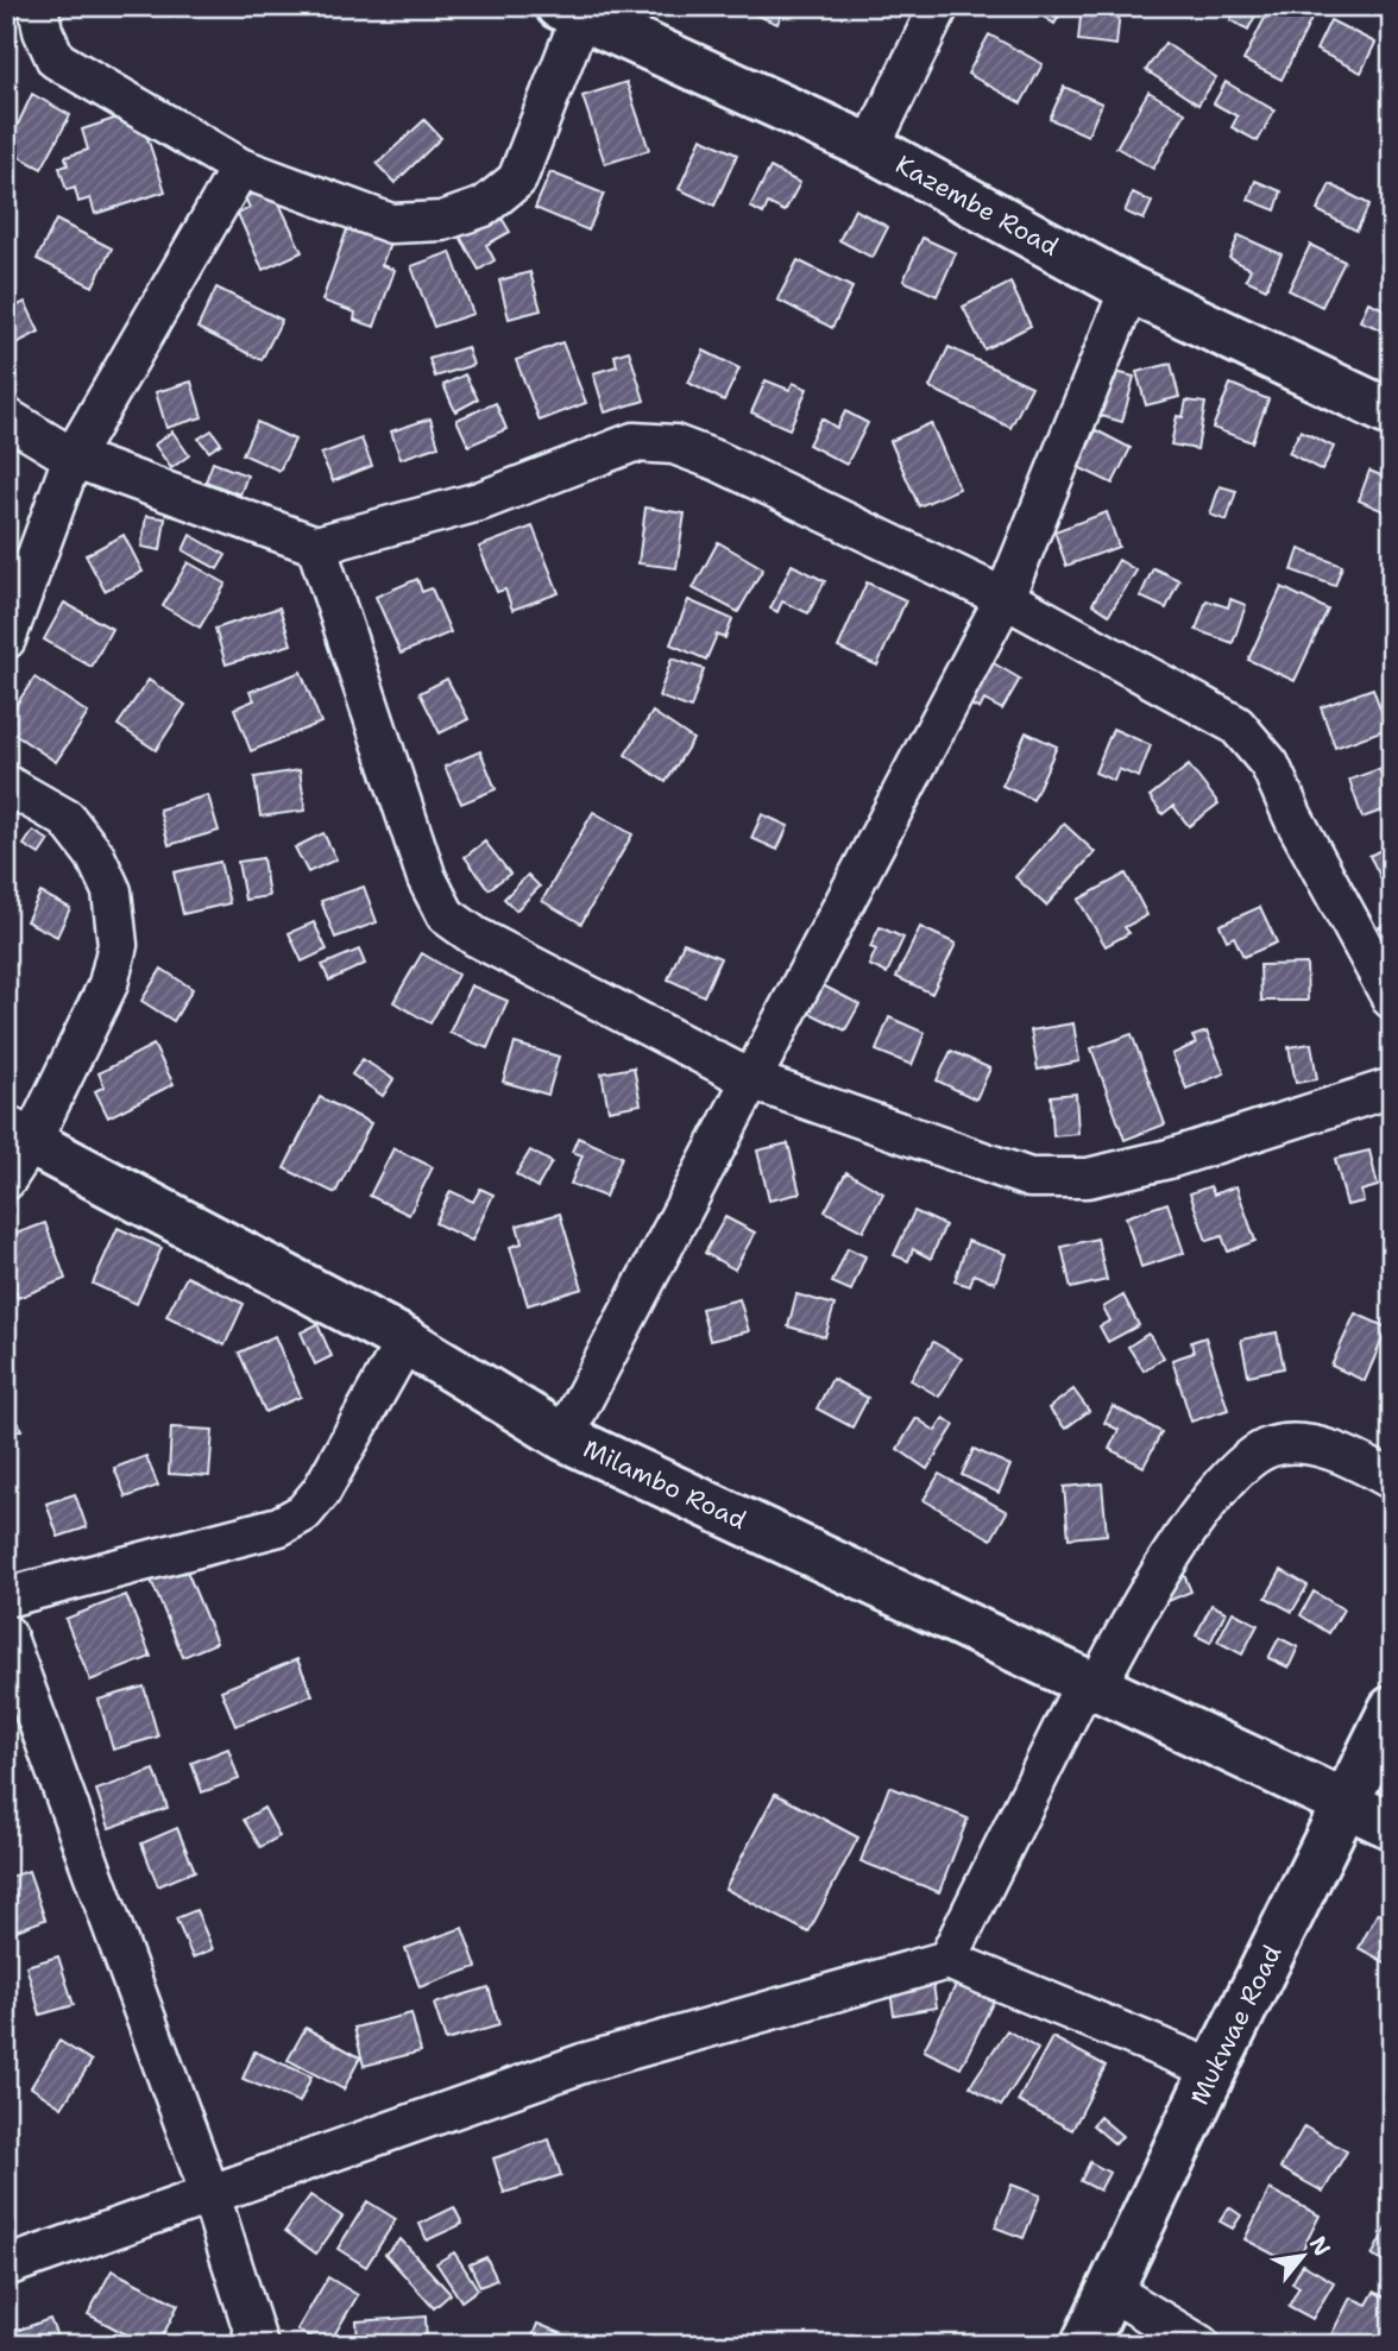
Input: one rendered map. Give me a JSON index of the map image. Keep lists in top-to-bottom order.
{
  "streets": {
    "street": ["Kazembe Road", "Milambo Road", "Mukwae Road"]
  },
  "crossings": [
    ["Milambo Road", "Mukwae Road"]
  ],
  "north": "top right"
}
